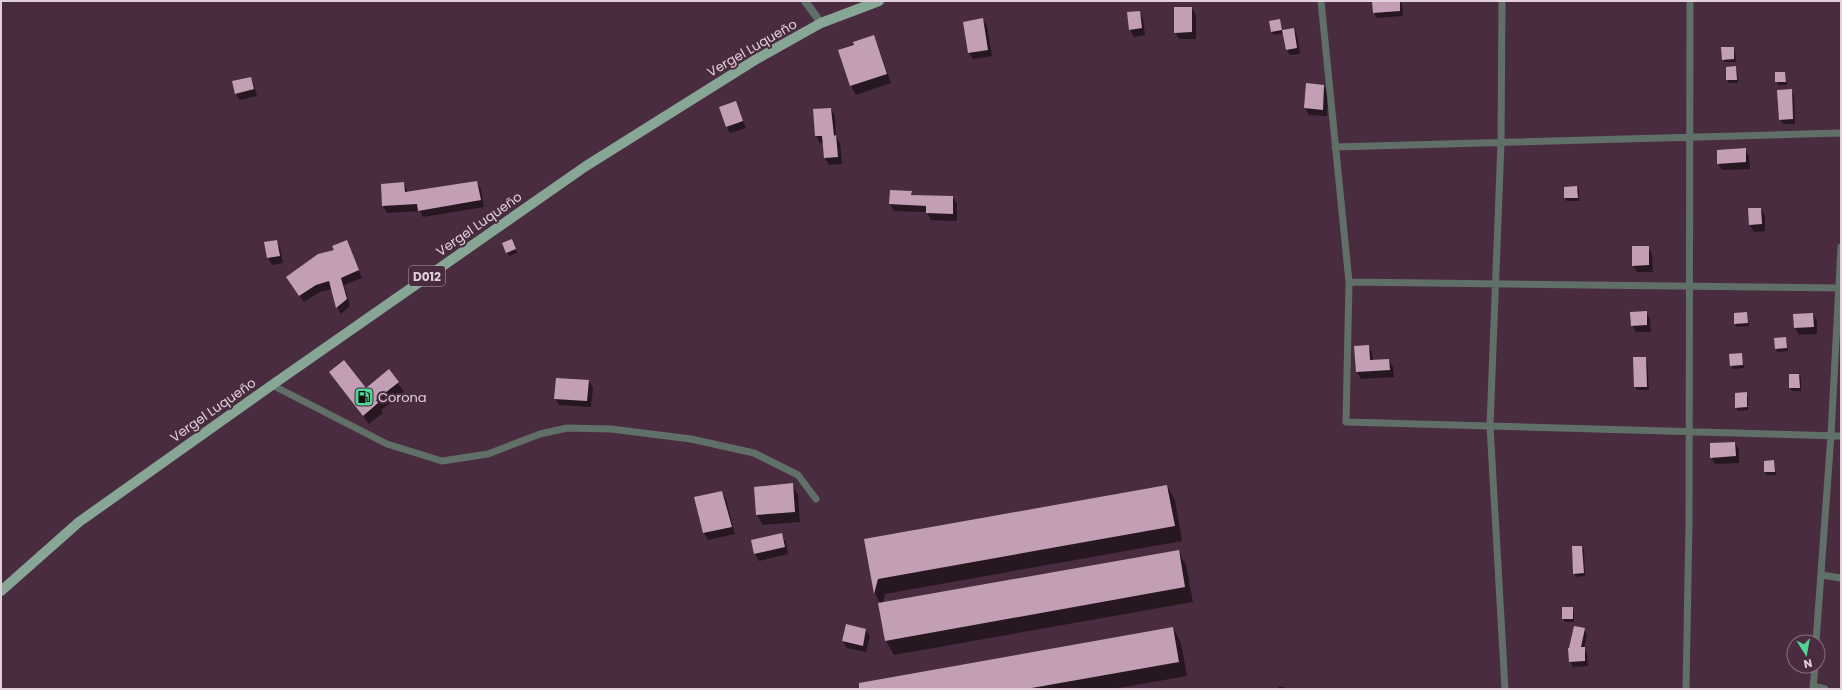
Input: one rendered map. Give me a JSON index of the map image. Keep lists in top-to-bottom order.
{
  "streets": {
    "main road": ["Vergel Luqueño", "D012"]
  },
  "places": {
    "fuel station": ["Corona"]
  },
  "north": "bottom"
}
